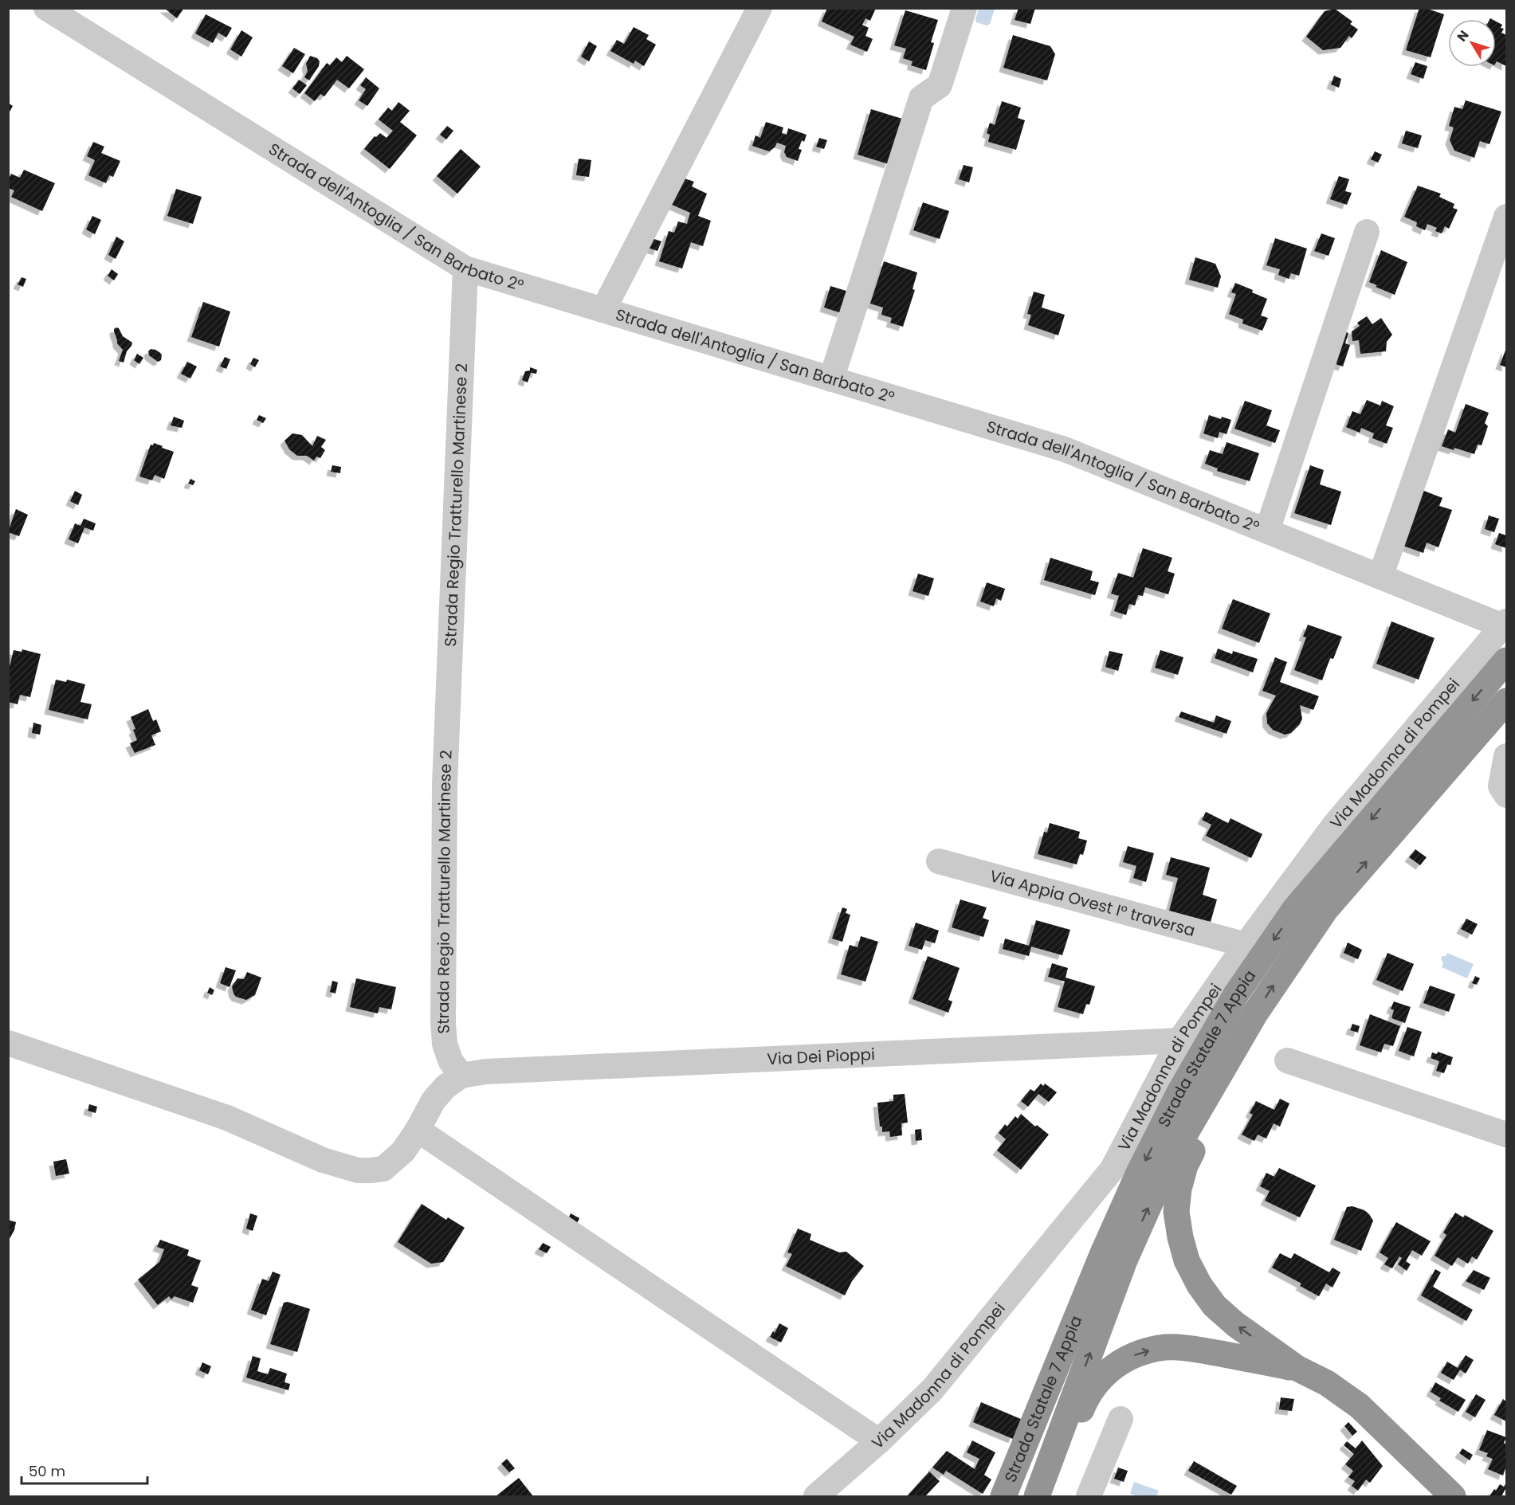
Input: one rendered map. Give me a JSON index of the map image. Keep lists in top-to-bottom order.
{
  "streets": {
    "highway": ["Strada Statale 7 Appia"],
    "street": [
      "Strada dell'Antoglia / San Barbato 2°",
      "Strada Regio Tratturello Martinese 2",
      "Via Madonna di Pompei",
      "Via Appia Ovest I° traversa",
      "Via Dei Pioppi"
    ]
  },
  "crossings": [
    ["Strada dell'Antoglia / San Barbato 2°", "Strada Regio Tratturello Martinese 2"],
    ["Strada dell'Antoglia / San Barbato 2°", "Via Madonna di Pompei"],
    ["Strada Regio Tratturello Martinese 2", "Via Dei Pioppi"],
    ["Via Madonna di Pompei", "Via Appia Ovest I° traversa"],
    ["Via Madonna di Pompei", "Via Dei Pioppi"]
  ],
  "scale_bar": "50 m",
  "north": "top left"
}
